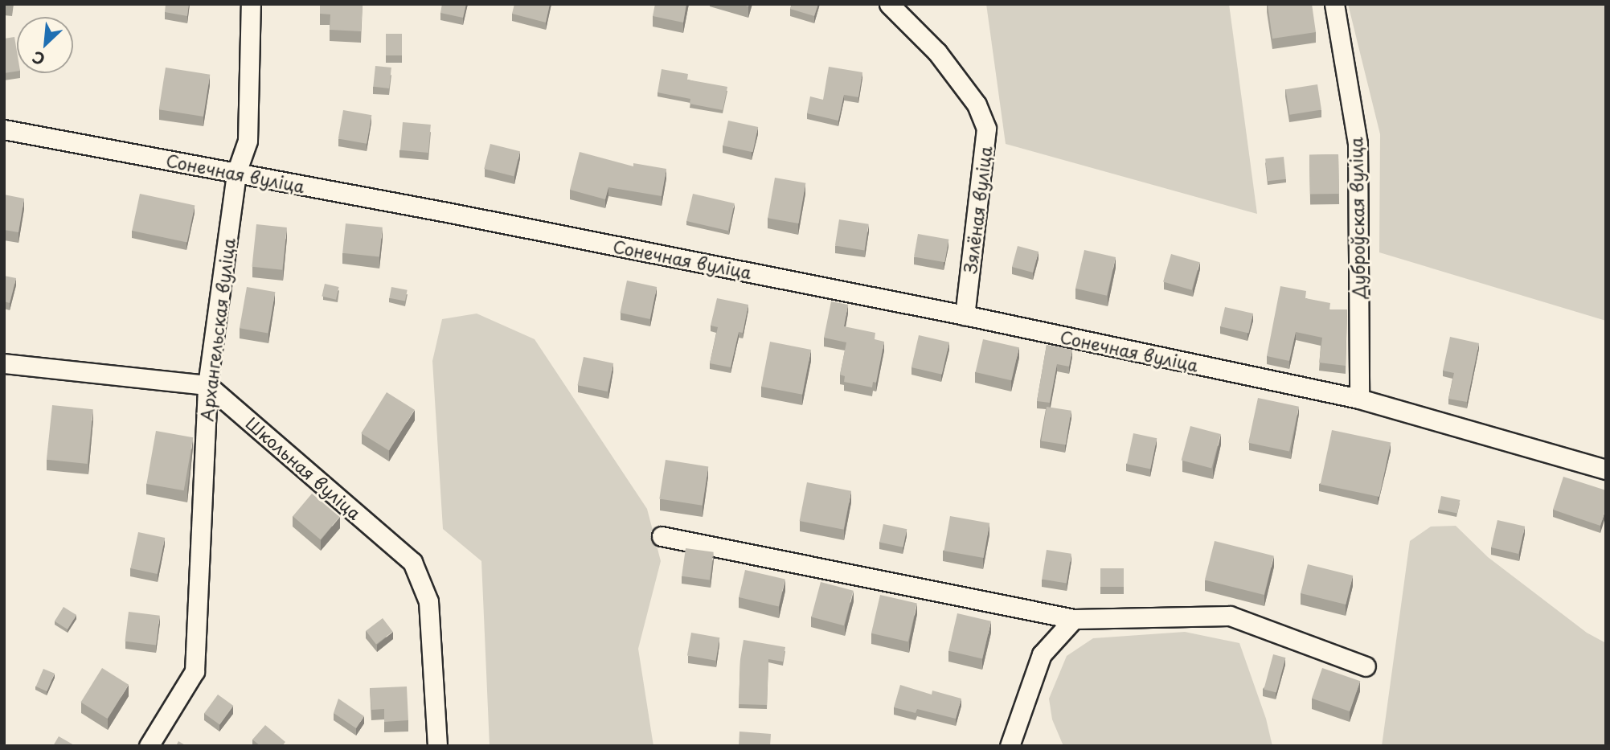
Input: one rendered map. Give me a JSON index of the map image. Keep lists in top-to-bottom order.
{
  "streets": {
    "street": [
      "Сонечная вуліца",
      "Зялёная вуліца",
      "Дуброўская вуліца",
      "Архангельская вуліца",
      "Школьная вуліца"
    ]
  },
  "crossings": [
    ["Сонечная вуліца", "Зялёная вуліца"],
    ["Сонечная вуліца", "Дуброўская вуліца"],
    ["Сонечная вуліца", "Архангельская вуліца"],
    ["Архангельская вуліца", "Школьная вуліца"]
  ],
  "north": "bottom left"
}
